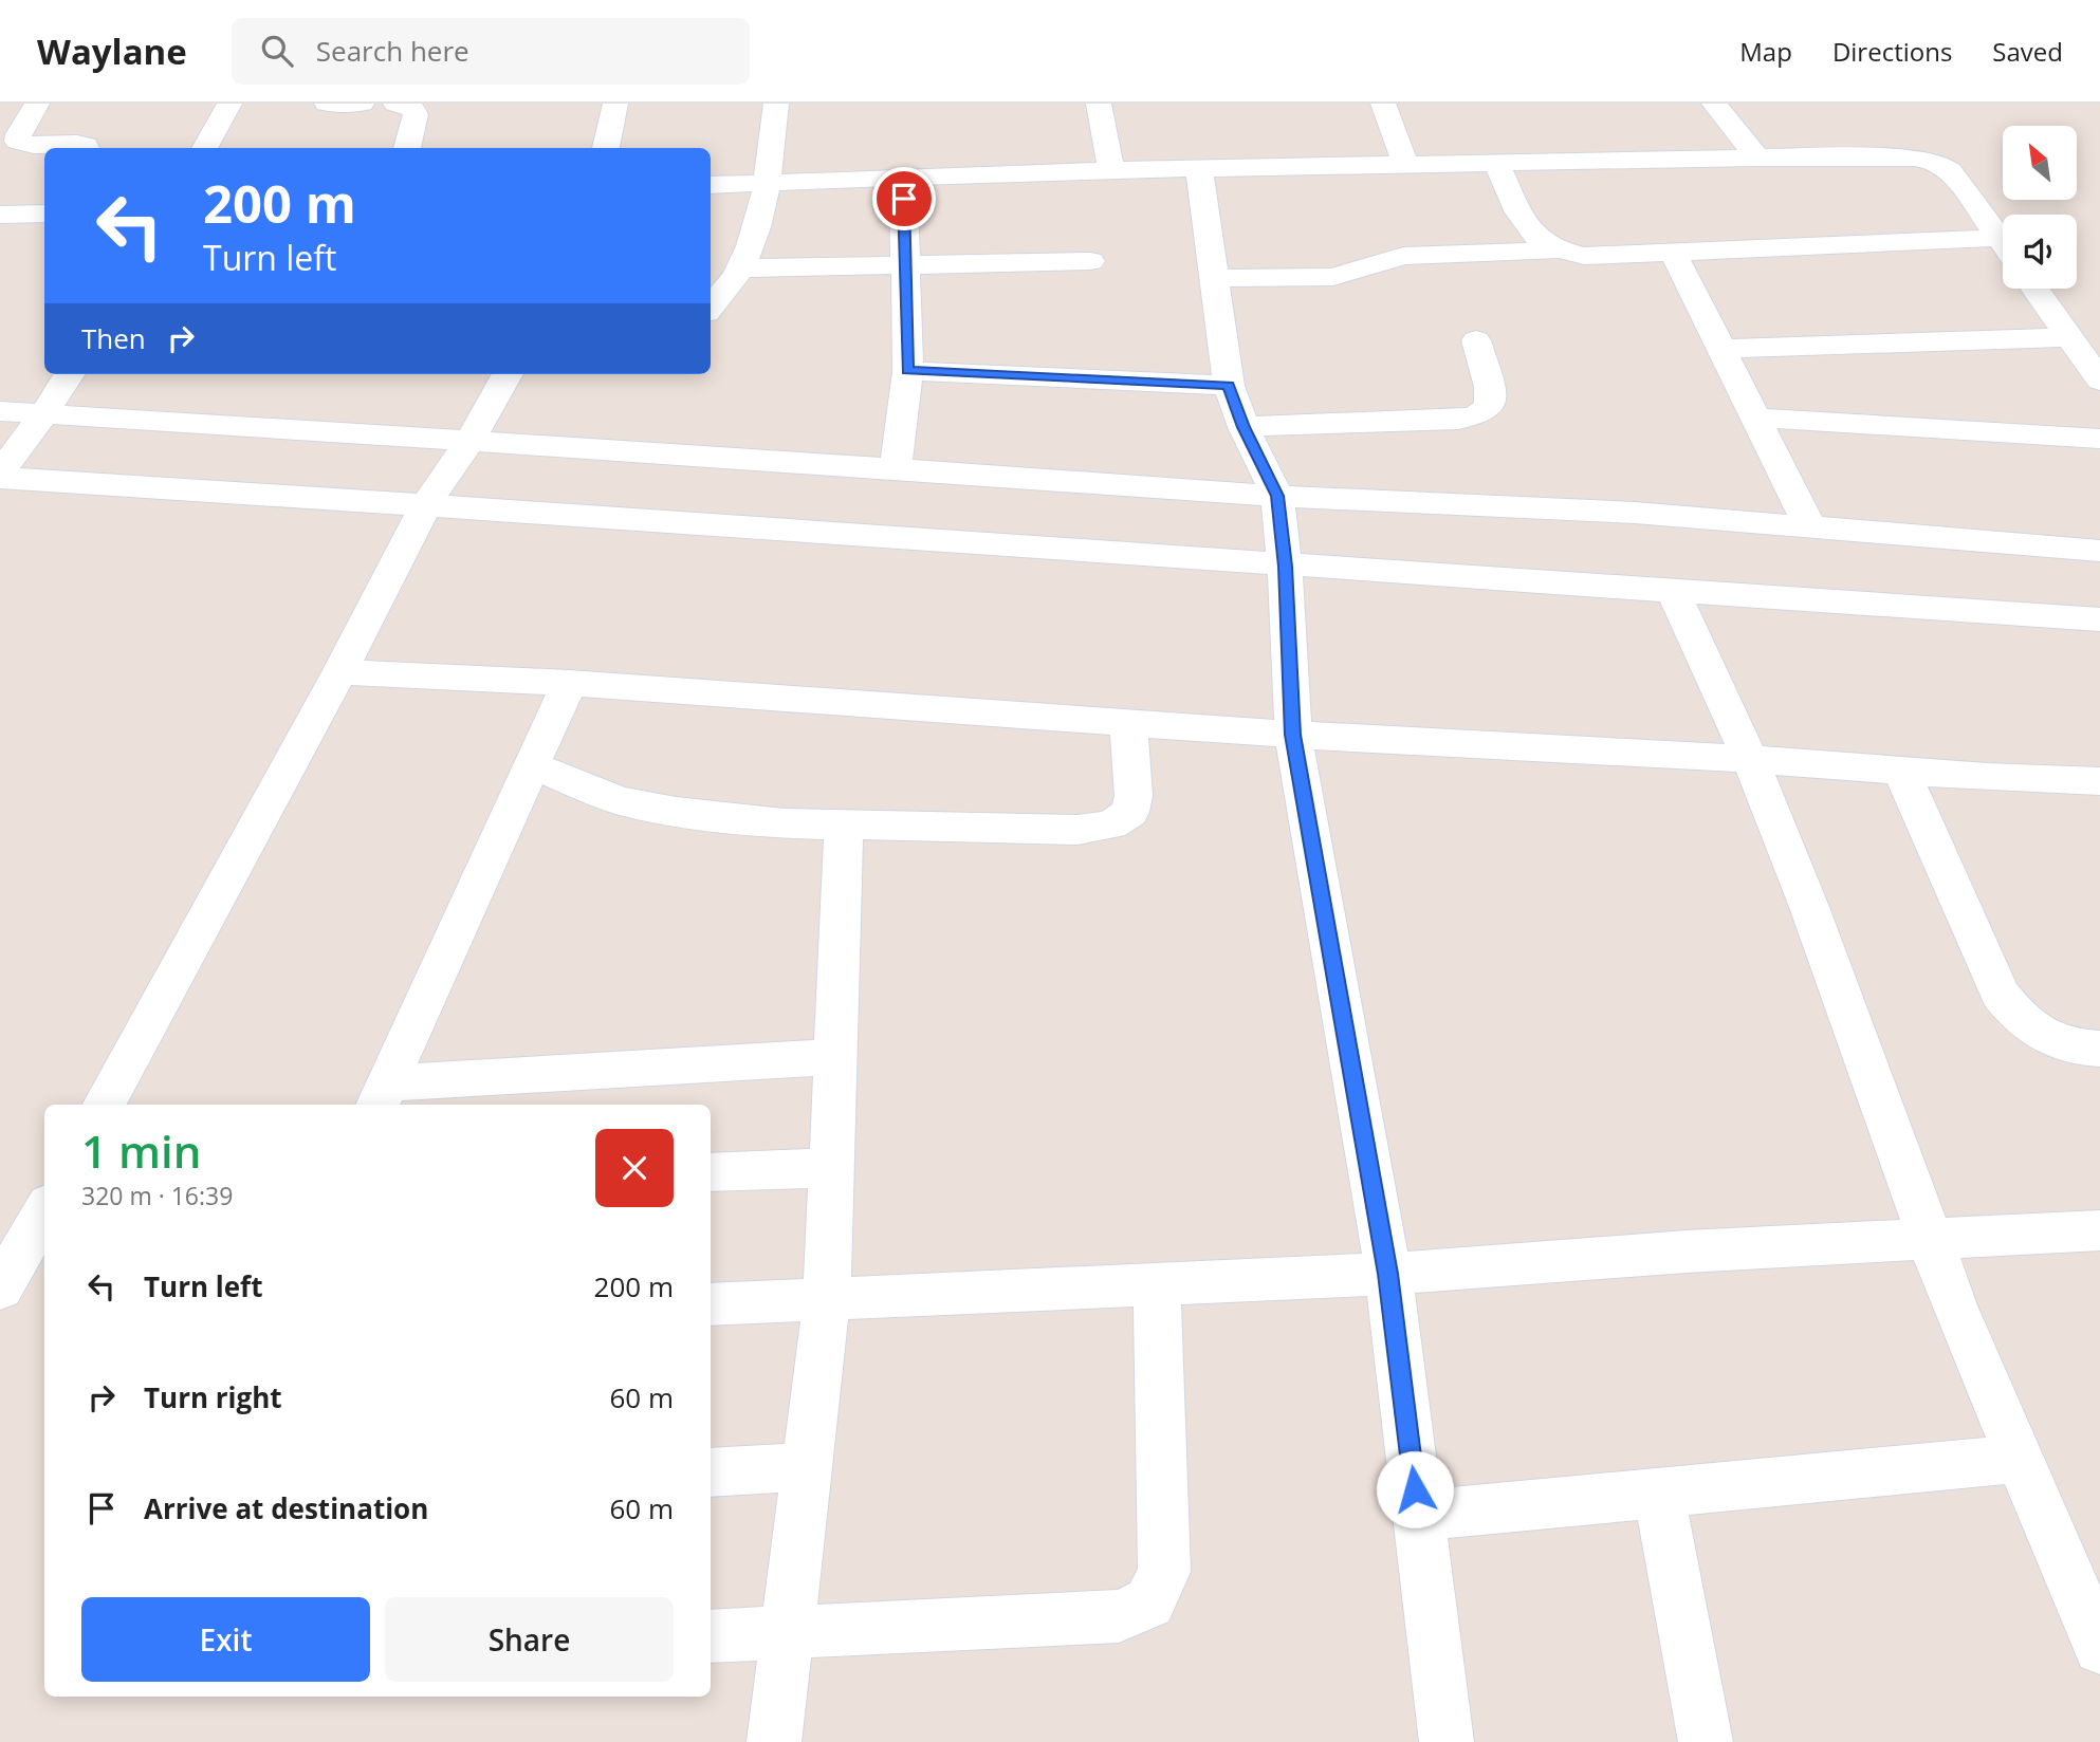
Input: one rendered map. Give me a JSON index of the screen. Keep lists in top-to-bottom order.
{
  "north": "top left",
  "page": {
    "header": "Waylane",
    "search": "Search here",
    "nav": ["Map", "Directions", "Saved"],
    "turn": ["200 m", "Turn left"],
    "then": "Then",
    "heading": ["1 min", "320 m · 16:39"],
    "list": [
      {
        "name": "Turn left",
        "value": "200 m"
      },
      {
        "name": "Turn right",
        "value": "60 m"
      },
      {
        "name": "Arrive at destination",
        "value": "60 m"
      }
    ],
    "buttons": ["Exit", "Share"]
  }
}
